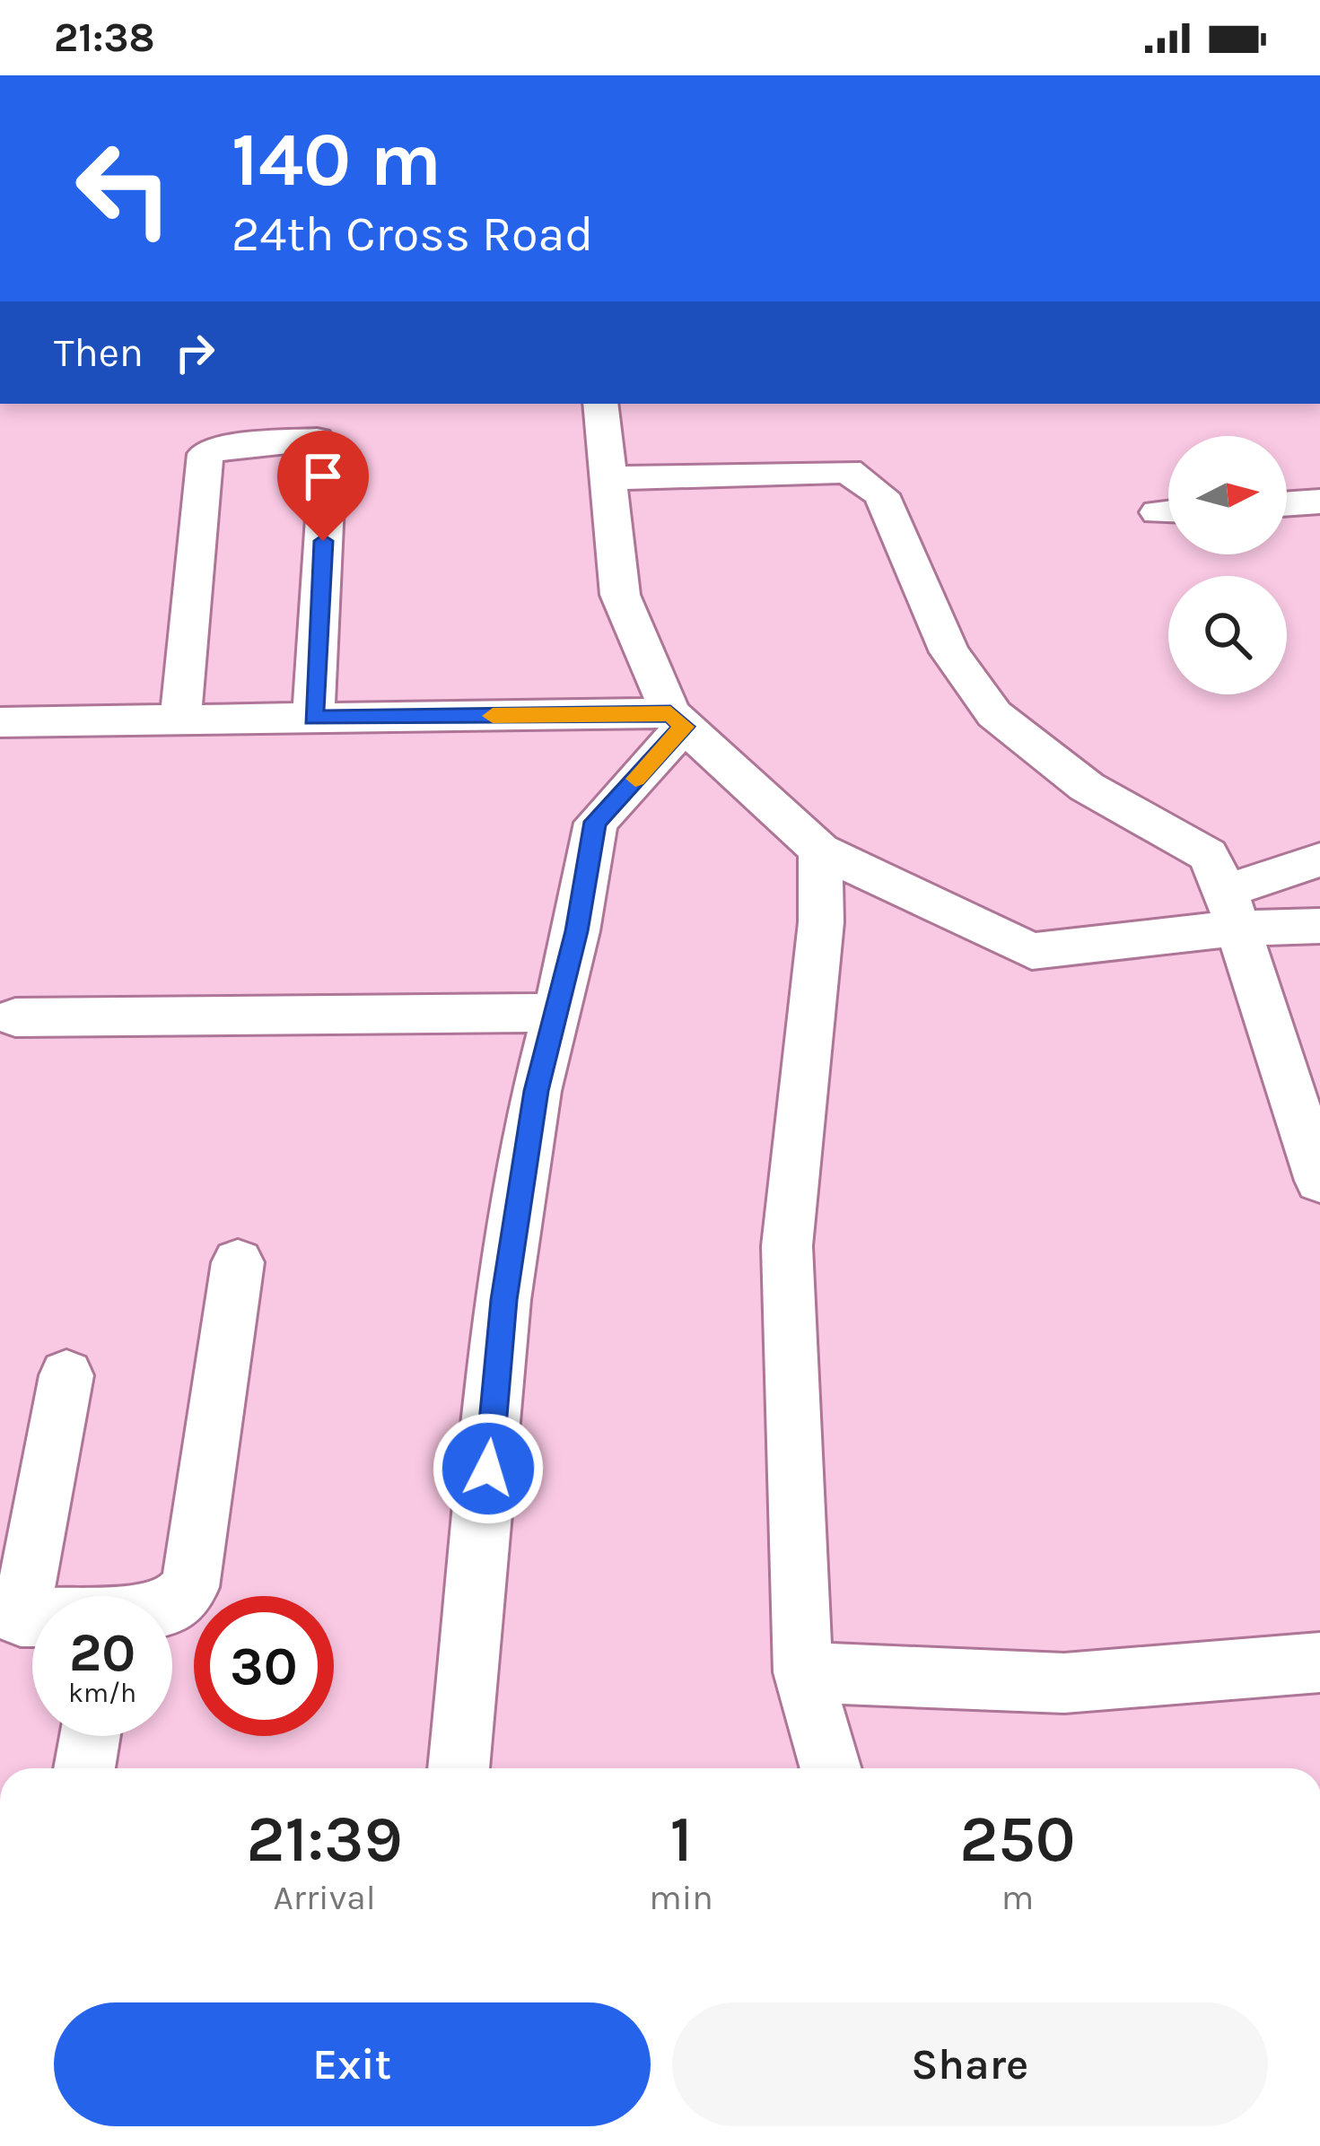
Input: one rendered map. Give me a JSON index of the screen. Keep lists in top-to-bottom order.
{
  "north": "right",
  "page": {
    "status": "21:38",
    "turn": ["140 m", "24th Cross Road"],
    "then": "Then",
    "speed": "20 km/h",
    "limit": "30",
    "eta": [
      "21:39",
      "Arrival",
      "1",
      "min",
      "250",
      "m"
    ],
    "buttons": ["Exit", "Share"]
  }
}
